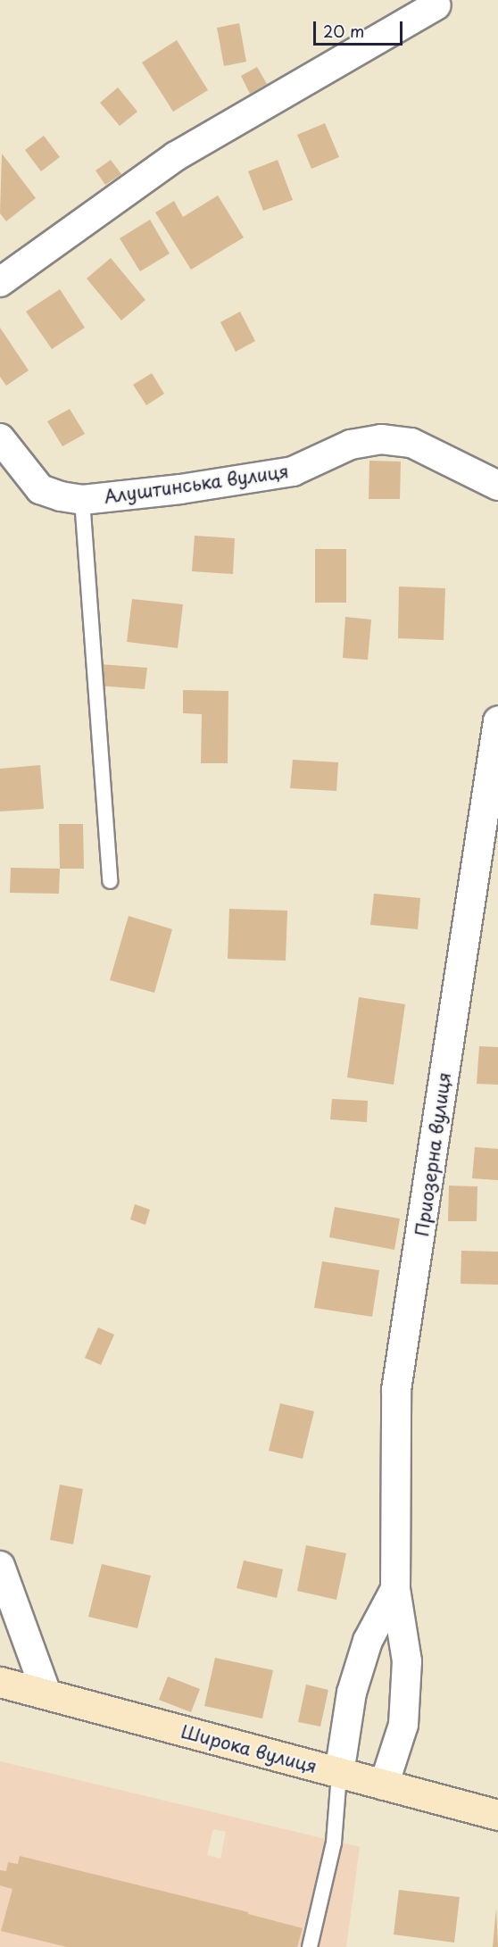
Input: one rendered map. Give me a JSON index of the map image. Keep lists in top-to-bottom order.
{
  "streets": {
    "main road": ["Широка вулиця"],
    "street": ["Алуштинська вулиця", "Приозерна вулиця"]
  },
  "crossings": [
    ["Приозерна вулиця", "Широка вулиця"]
  ],
  "scale_bar": "20 m"
}
